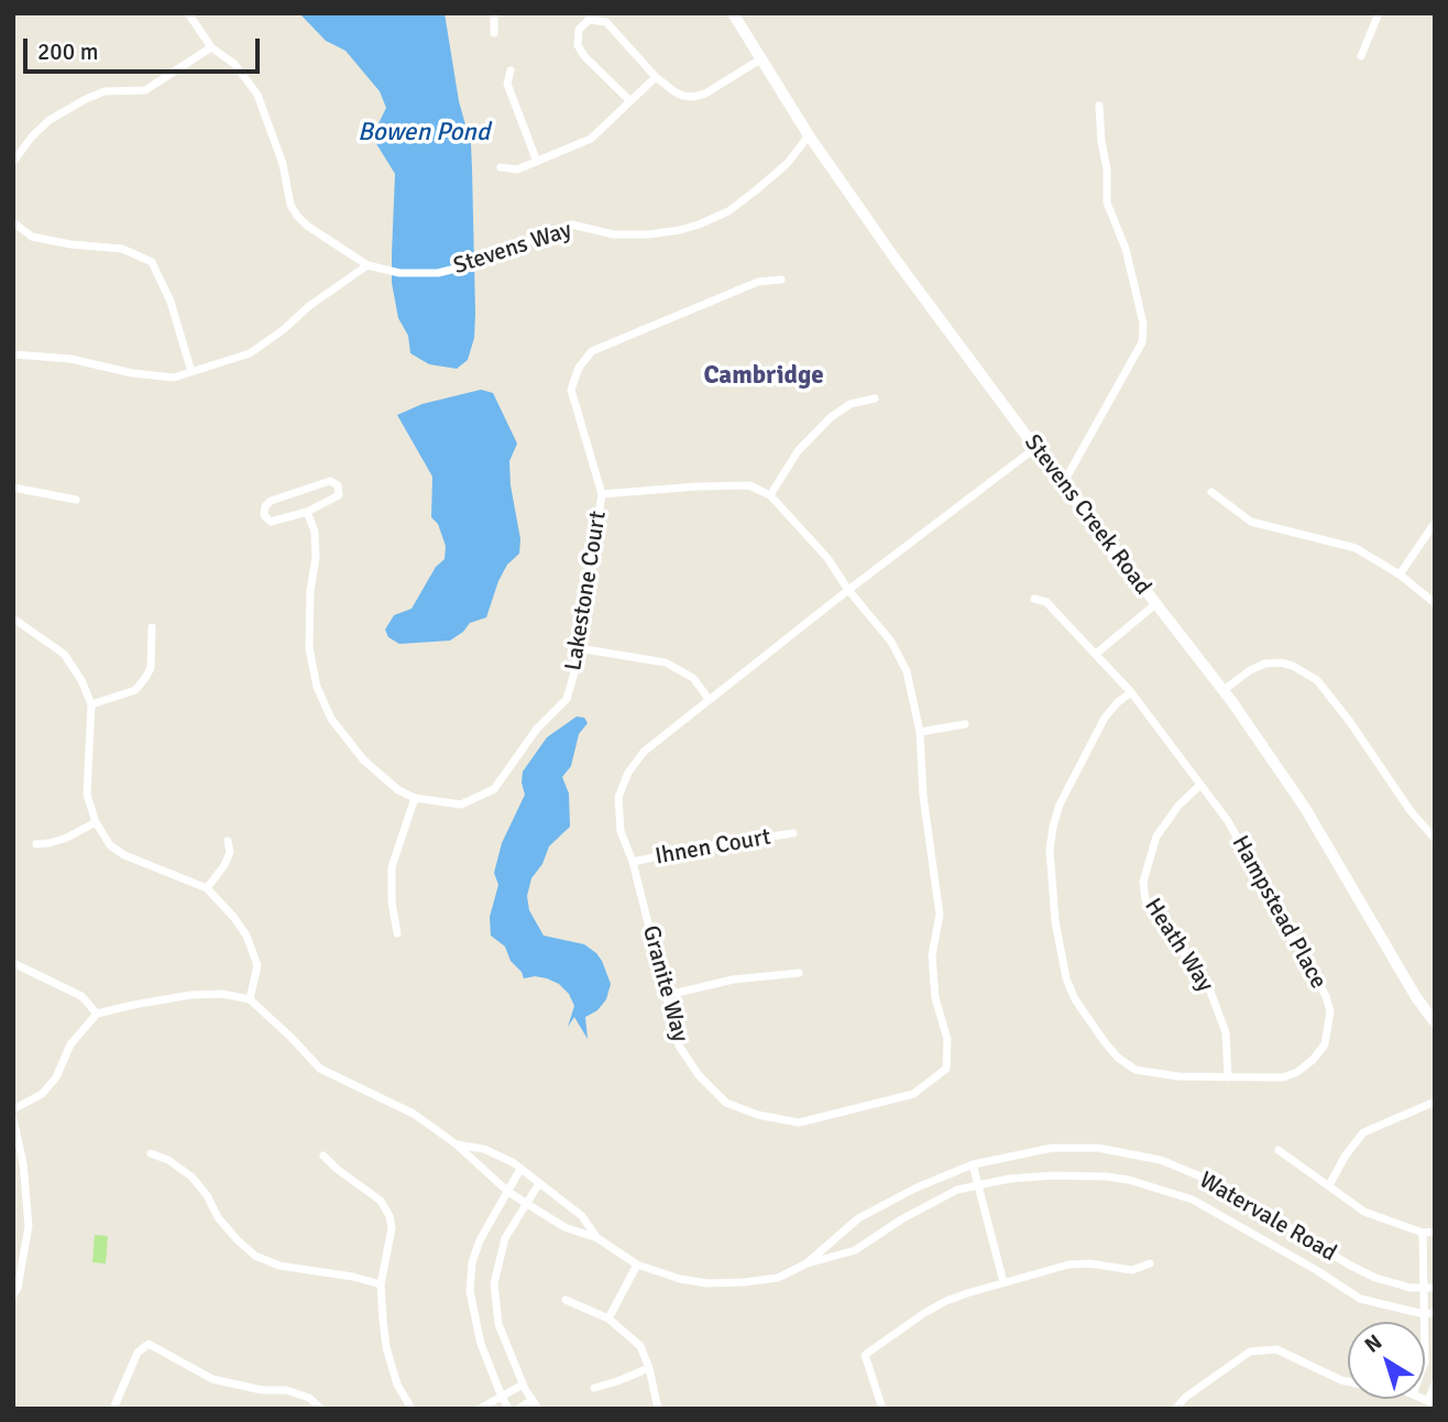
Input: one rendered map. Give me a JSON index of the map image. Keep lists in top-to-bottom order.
{
  "streets": {
    "street": [
      "Stevens Way",
      "Stevens Creek Road",
      "Lakestone Court",
      "Ihnen Court",
      "Hampstead Place",
      "Heath Way",
      "Granite Way",
      "Watervale Road"
    ]
  },
  "crossings": [
    ["Stevens Way", "Stevens Creek Road"],
    ["Stevens Creek Road", "Granite Way"],
    ["Ihnen Court", "Granite Way"],
    ["Hampstead Place", "Heath Way"]
  ],
  "districts": ["Cambridge"],
  "water": ["Bowen Pond"],
  "scale_bar": "200 m",
  "north": "top left"
}
